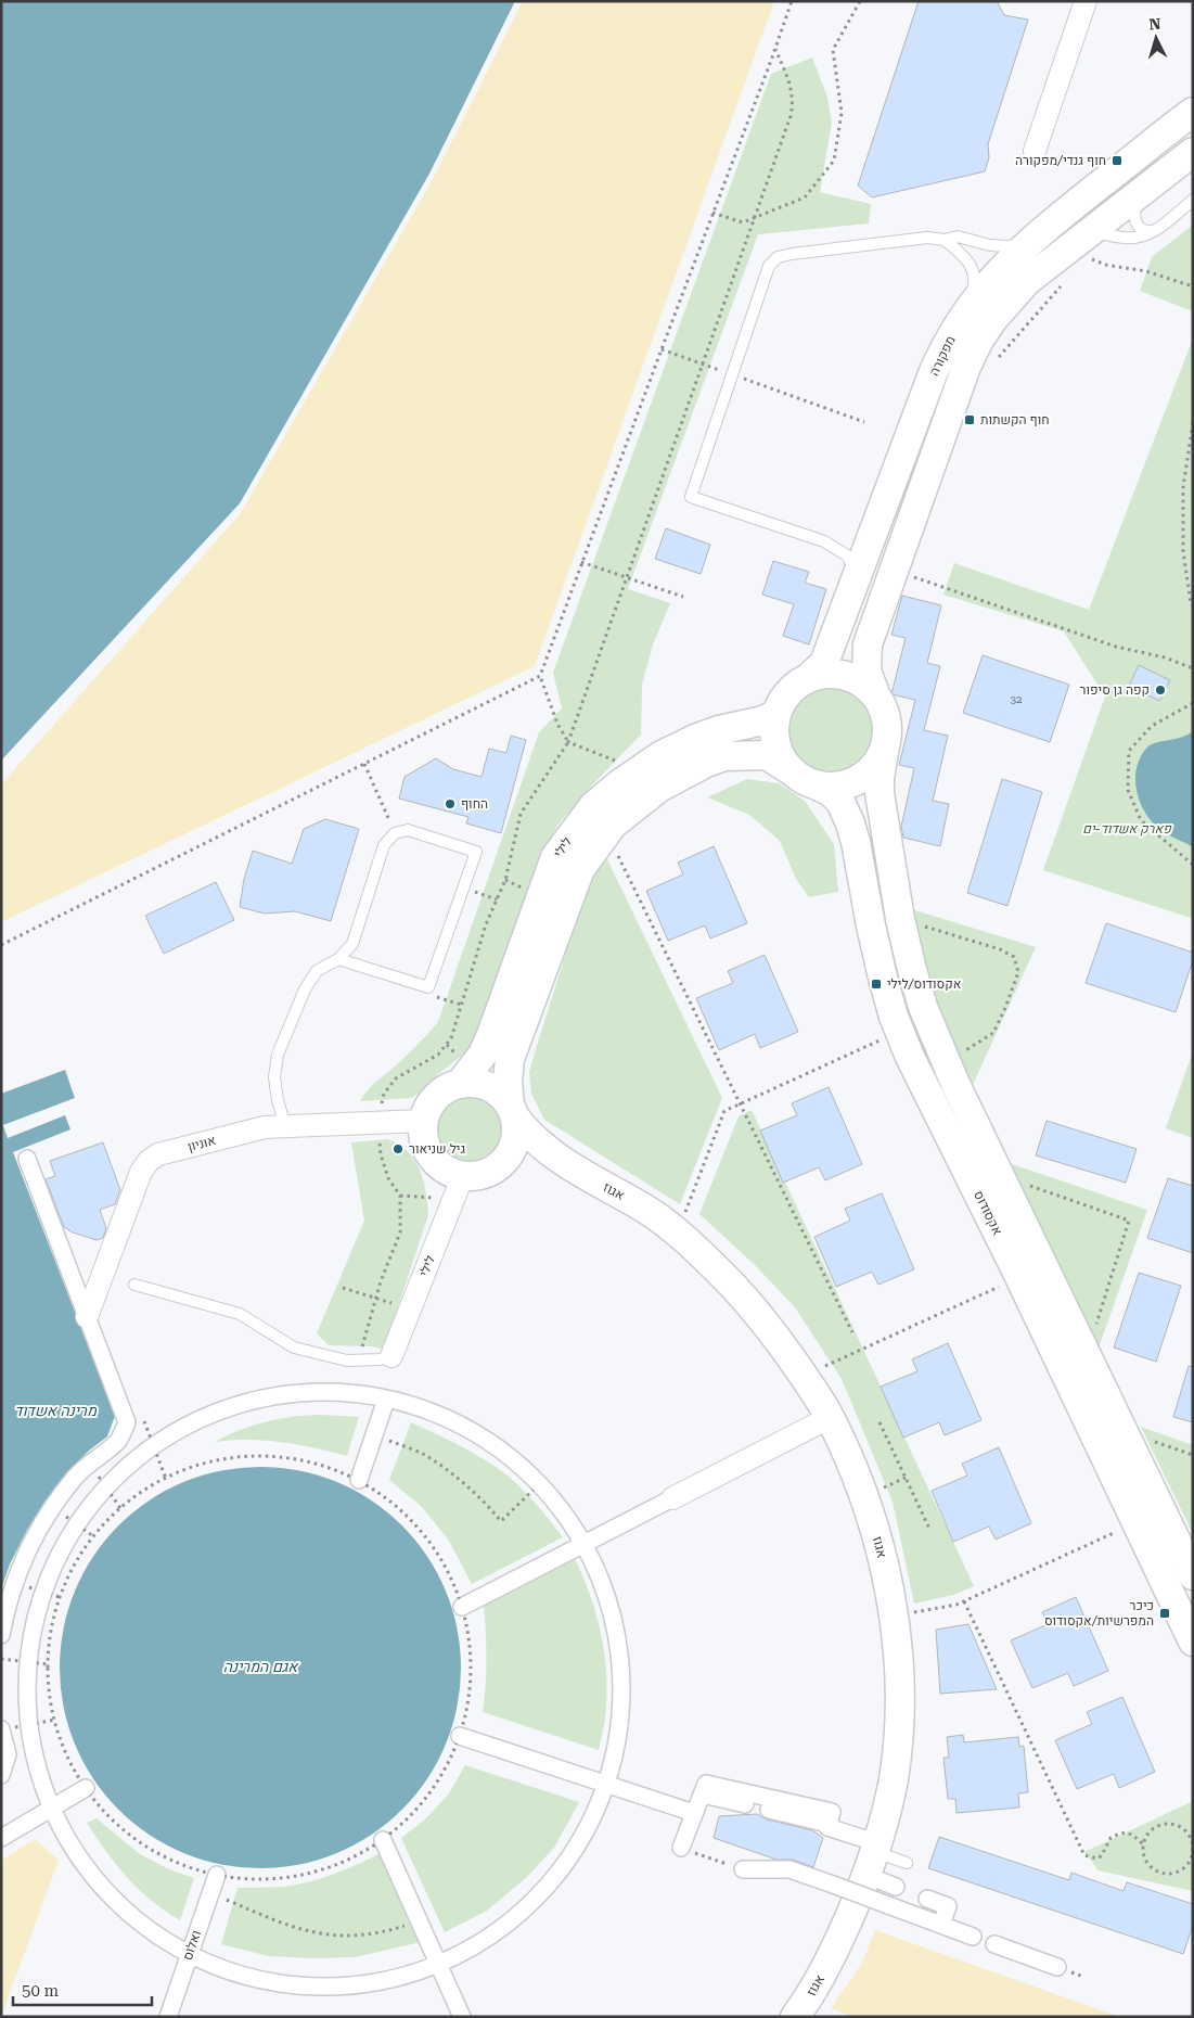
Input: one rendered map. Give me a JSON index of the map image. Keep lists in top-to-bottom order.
{
  "streets": {
    "street": [
      "מפקורה",
      "לילי",
      "אוניון",
      "אגוז",
      "אקסודוס",
      "ואלוס"
    ]
  },
  "crossings": [
    ["מפקורה", "לילי"],
    ["מפקורה", "אקסודוס"],
    ["לילי", "אוניון"],
    ["לילי", "אגוז"],
    ["לילי", "אקסודוס"],
    ["אוניון", "אגוז"]
  ],
  "water": ["מרינה אשדוד", "אגם המרינה"],
  "parks": ["פארק אשדוד-ים"],
  "places": {
    "transit": [
      "חוף גנדי/מפקורה",
      "חוף הקשתות",
      "אקסודוס/לילי",
      "כיכר המפרשיות/אקסודוס"
    ],
    "other": ["קפה גן סיפור", "החוף", "גיל שניאור"]
  },
  "house_numbers": ["32"],
  "scale_bar": "50 m",
  "north": "top"
}
